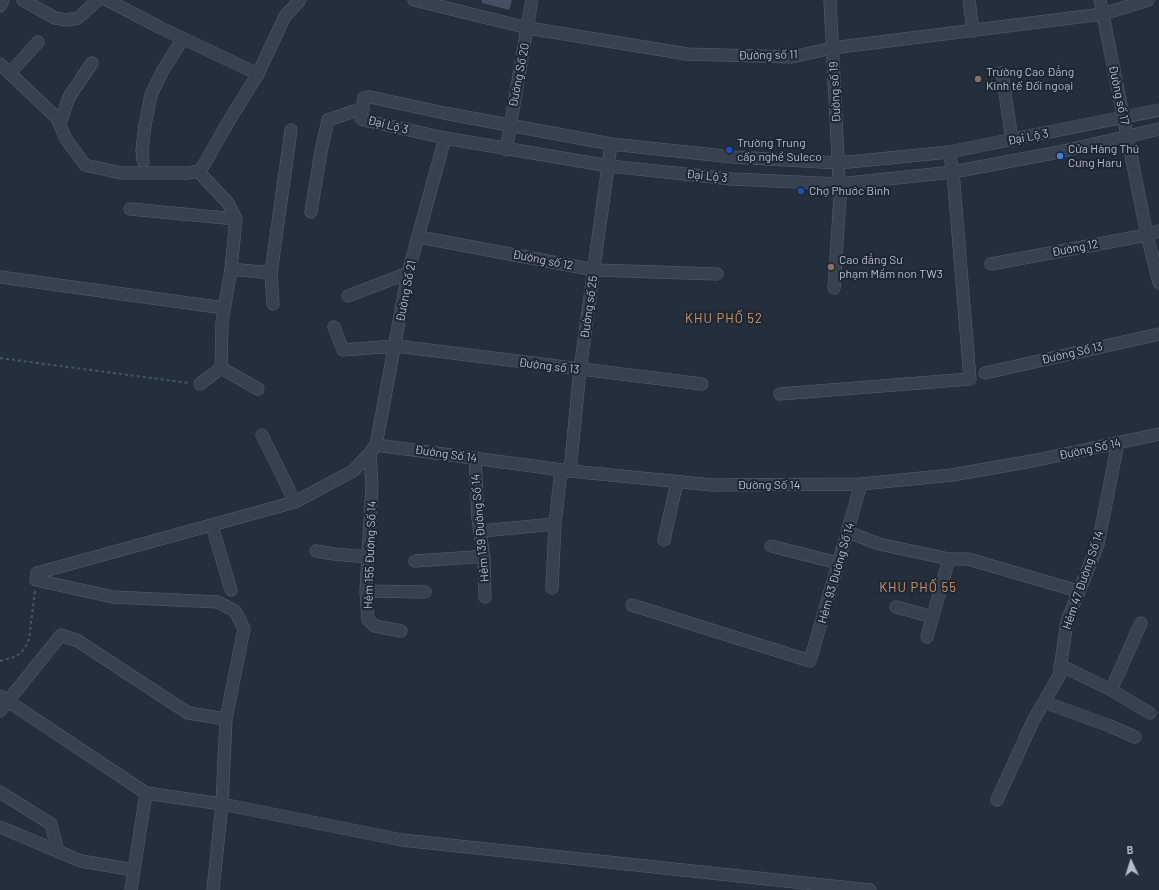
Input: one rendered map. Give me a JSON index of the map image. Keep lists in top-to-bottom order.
{
  "streets": {
    "street": [
      "Đường số 11",
      "Đường Số 20",
      "Đường số 19",
      "Đường số 17",
      "Đại Lộ 3",
      "Đường 12",
      "Đường số 12",
      "Đường Số 21",
      "Đường số 25",
      "Đường Số 13",
      "Đường số 13",
      "Đường Số 14",
      "Hẻm 139 Đường Số 14",
      "Hẻm 155 Đường Số 14",
      "Hẻm 93 Đường Số 14",
      "Hẻm 47 Đường Số 14"
    ]
  },
  "crossings": [
    ["Đường số 11", "Đường Số 20"],
    ["Đường số 11", "Đường số 19"],
    ["Đường số 11", "Đường số 17"],
    ["Đường Số 20", "Đại Lộ 3"],
    ["Đường số 19", "Đại Lộ 3"],
    ["Đường số 17", "Đại Lộ 3"],
    ["Đường số 17", "Đường 12"],
    ["Đại Lộ 3", "Đường Số 21"],
    ["Đại Lộ 3", "Đường số 25"],
    ["Đường số 12", "Đường Số 21"],
    ["Đường số 12", "Đường số 25"],
    ["Đường Số 21", "Đường số 13"],
    ["Đường Số 21", "Đường Số 14"],
    ["Đường Số 21", "Hẻm 155 Đường Số 14"],
    ["Đường số 25", "Đường số 13"],
    ["Đường số 25", "Đường Số 14"],
    ["Đường Số 14", "Hẻm 139 Đường Số 14"],
    ["Đường Số 14", "Hẻm 155 Đường Số 14"],
    ["Đường Số 14", "Hẻm 93 Đường Số 14"],
    ["Đường Số 14", "Hẻm 47 Đường Số 14"]
  ],
  "districts": ["KHU PHỐ 52", "KHU PHỐ 55"],
  "places": [
    "Trường Cao Đẳng Kinh tế Đối ngoại",
    "Trường Trung cấp nghề Suleco",
    "Cửa Hàng Thú Cưng Haru",
    "Chợ Phước Bình",
    "Cao đẳng Sư phạm Mầm non TW3"
  ],
  "north": "top"
}
